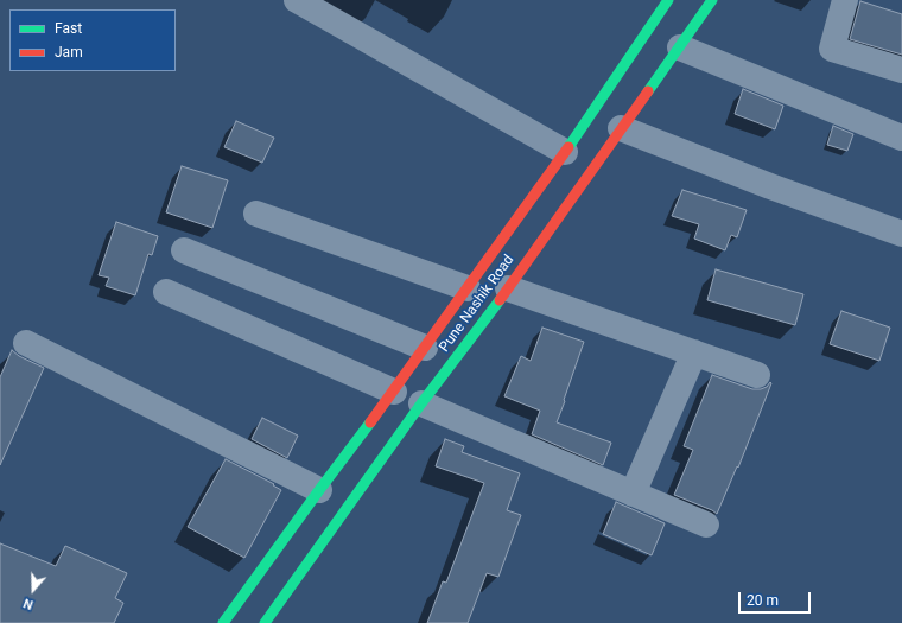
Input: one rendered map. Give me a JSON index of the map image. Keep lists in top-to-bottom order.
{
  "streets": {
    "highway": ["Pune Nashik Road"]
  },
  "legend": ["Fast", "Jam"],
  "scale_bar": "20 m",
  "north": "bottom"
}
